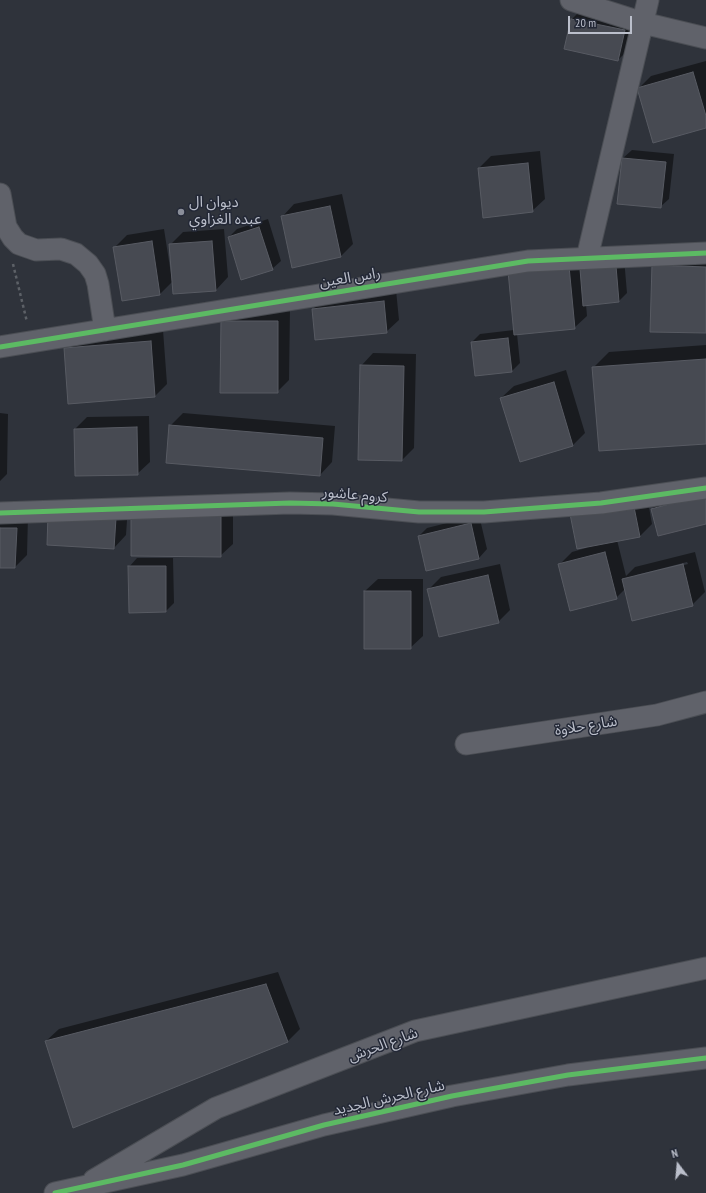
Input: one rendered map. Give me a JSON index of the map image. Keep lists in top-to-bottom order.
{
  "streets": {
    "street": [
      "راس العين",
      "كروم عاشور",
      "شارع حلاوة",
      "شارع الحرش",
      "شارع الحرش الجديد"
    ]
  },
  "crossings": [
    ["شارع الحرش", "شارع الحرش الجديد"]
  ],
  "places": ["ديوان ال عبده الغزاوي"],
  "scale_bar": "20 m",
  "north": "top"
}
